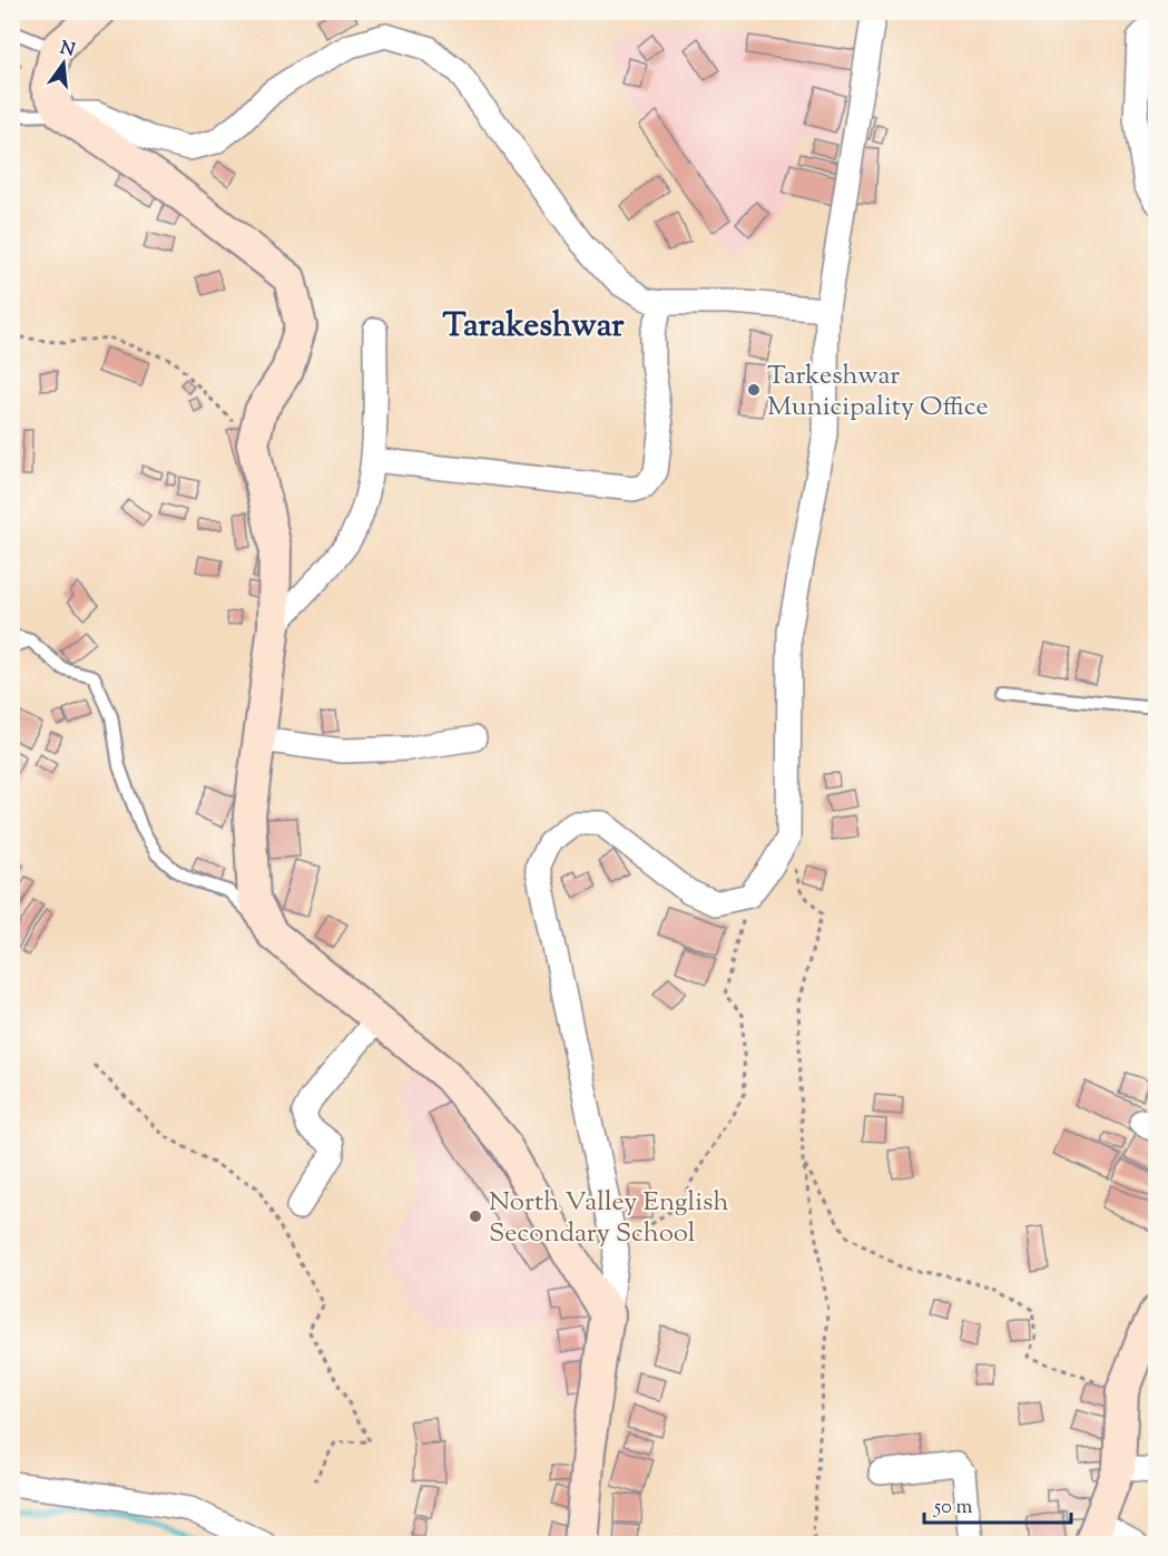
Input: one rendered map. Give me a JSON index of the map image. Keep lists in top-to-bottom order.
{
  "districts": ["Tarakeshwar"],
  "places": ["Tarkeshwar Municipality Office", "North Valley English Secondary School"],
  "scale_bar": "50 m",
  "north": "top"
}
